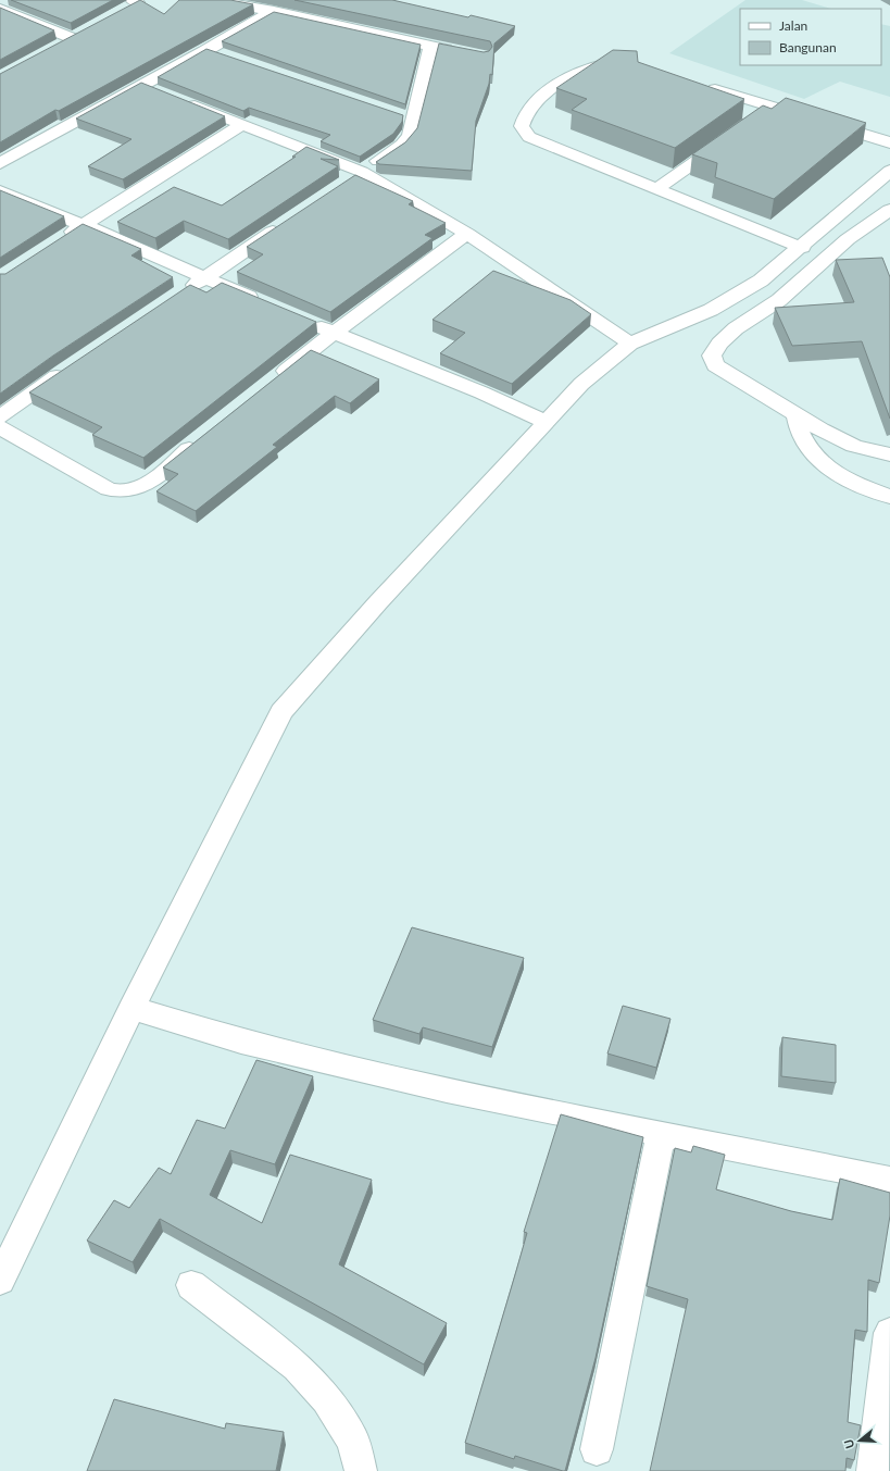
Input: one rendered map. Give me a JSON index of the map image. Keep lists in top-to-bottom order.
{
  "legend": ["Jalan", "Bangunan"],
  "north": "left"
}
